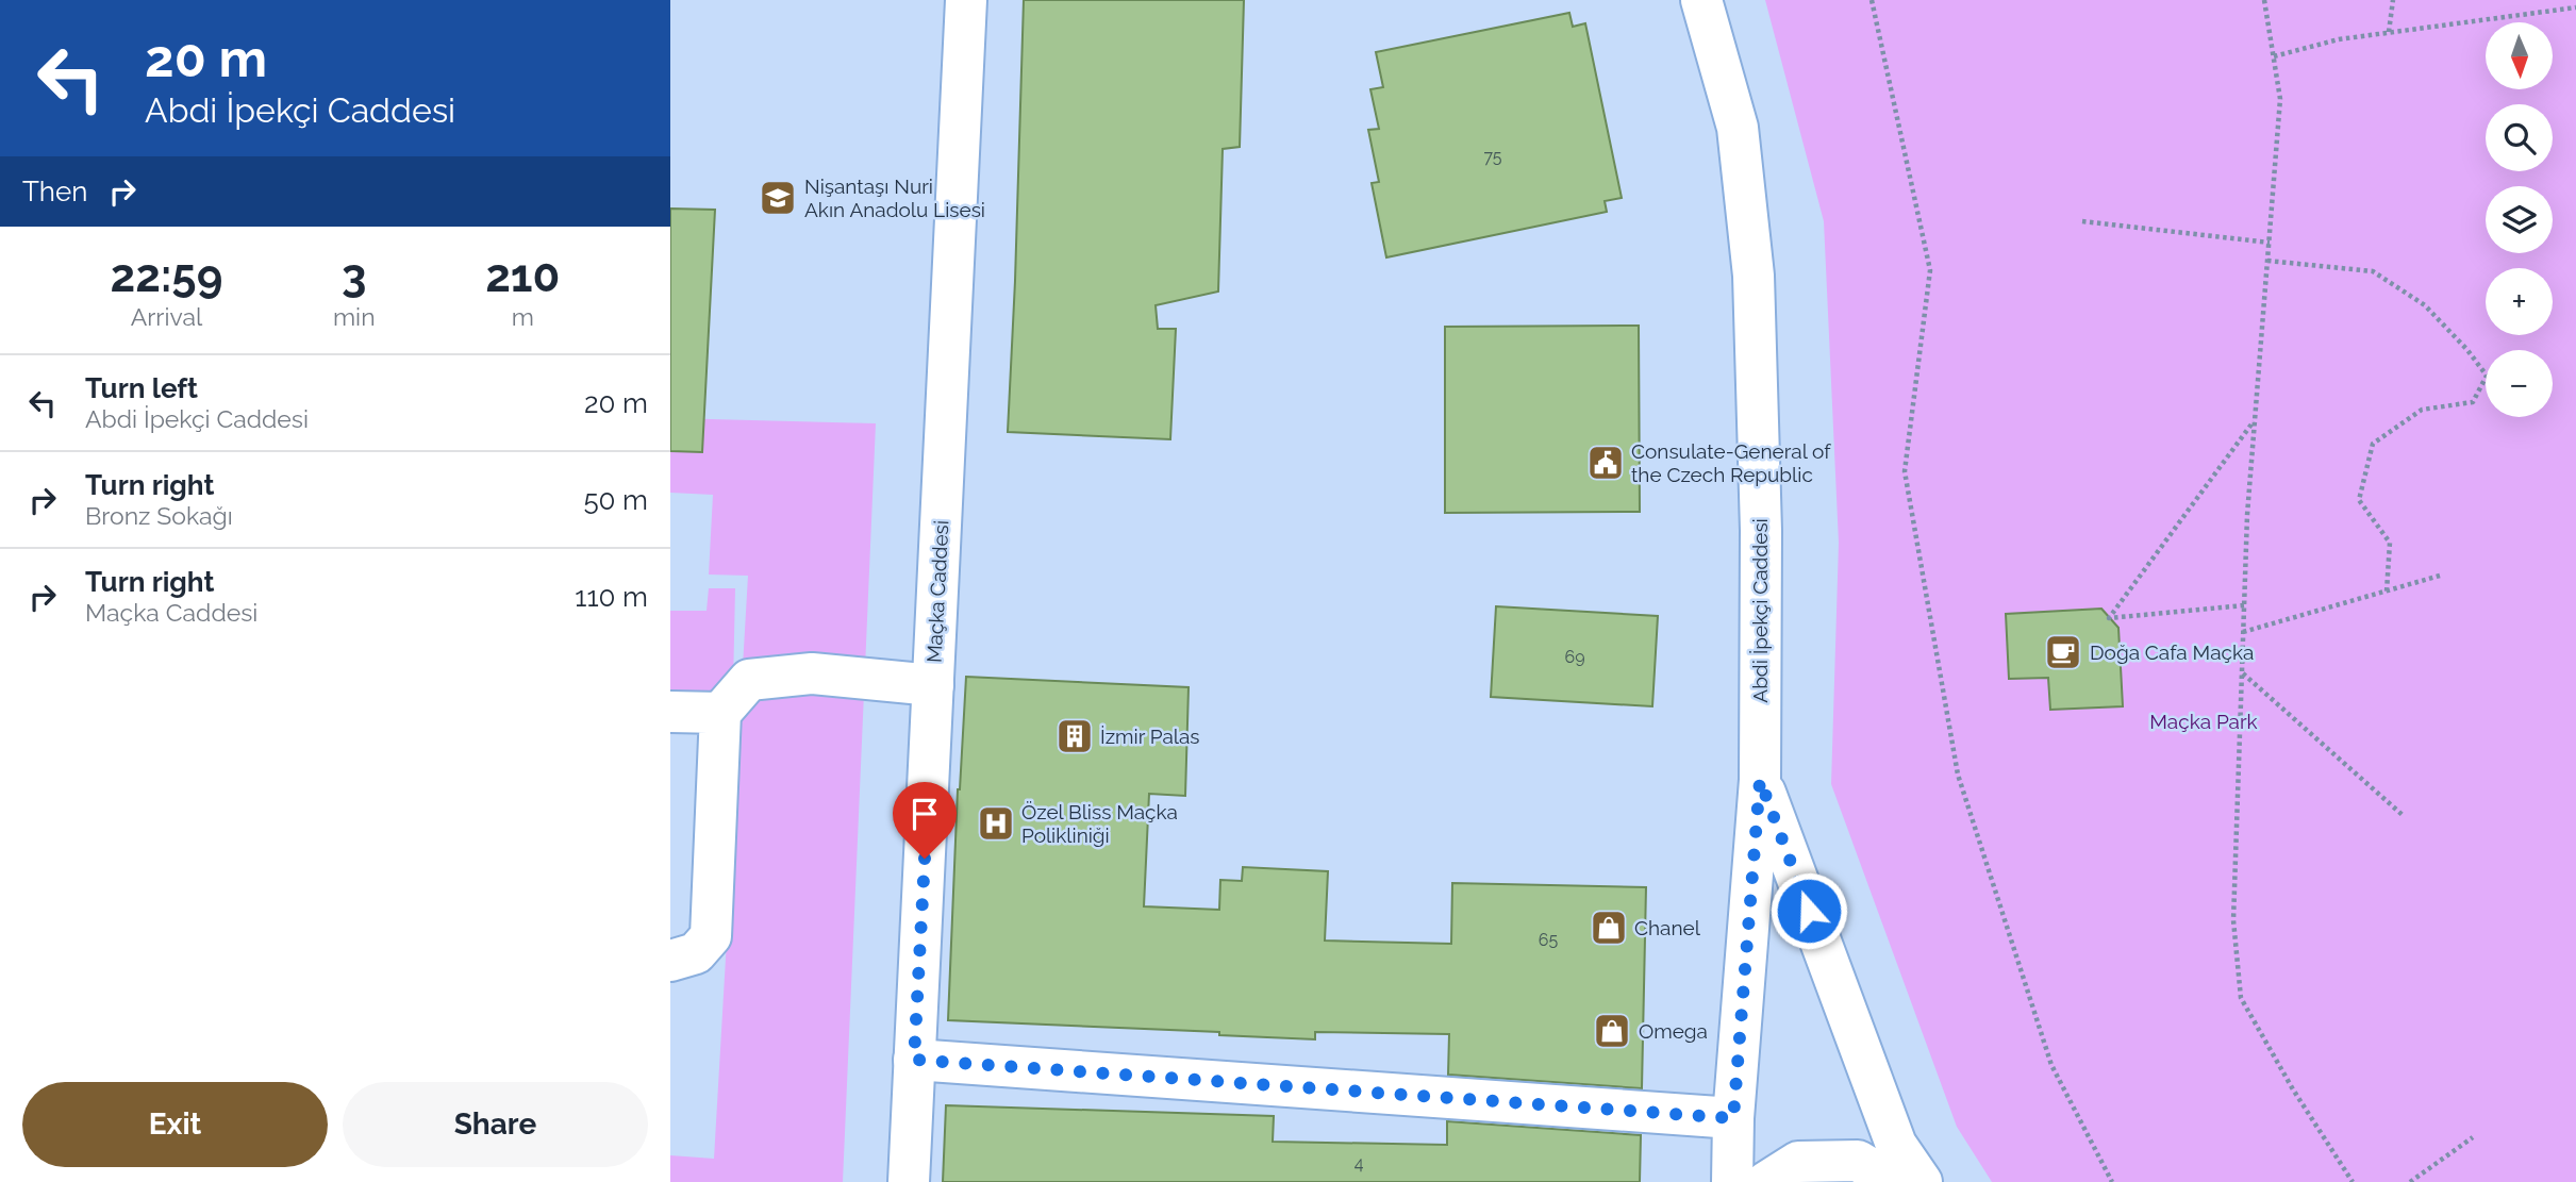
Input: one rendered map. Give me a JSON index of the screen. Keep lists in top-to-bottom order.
{
  "streets": {
    "street": ["Maçka Caddesi", "Abdi İpekçi Caddesi"]
  },
  "parks": ["Maçka Park"],
  "places": {
    "school or university": ["Nişantaşı Nuri Akın Anadolu Lisesi"],
    "public building": ["Consulate-General of the Czech Republic"],
    "cafe": ["Doğa Cafa Maçka"],
    "building": ["İzmir Palas"],
    "hospital": ["Özel Bliss Maçka Polikliniği"],
    "shop": ["Chanel", "Omega"]
  },
  "house_numbers": [
    "75",
    "69",
    "65",
    "4"
  ],
  "north": "bottom",
  "page": {
    "turn": ["20 m", "Abdi İpekçi Caddesi"],
    "map_buttons": ["+", "−"],
    "then": "Then",
    "eta": [
      "22:59",
      "Arrival",
      "3",
      "min",
      "210",
      "m"
    ],
    "list": [
      {
        "name": "Turn left",
        "note": "Abdi İpekçi Caddesi",
        "value": "20 m"
      },
      {
        "name": "Turn right",
        "note": "Bronz Sokağı",
        "value": "50 m"
      },
      {
        "name": "Turn right",
        "note": "Maçka Caddesi",
        "value": "110 m"
      }
    ],
    "buttons": ["Exit", "Share"]
  }
}
